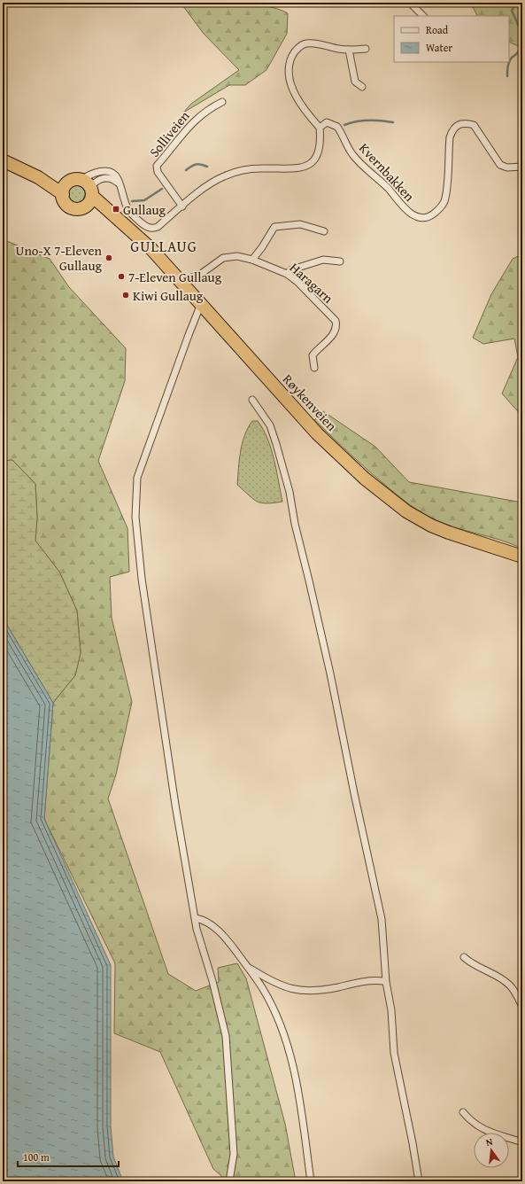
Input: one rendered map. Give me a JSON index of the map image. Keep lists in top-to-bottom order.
{
  "streets": {
    "highway": ["Røykenveien"],
    "street": ["Solliveien", "Kvernbakken", "Haragarn"]
  },
  "districts": ["GULLAUG"],
  "places": {
    "transit": ["Gullaug"],
    "other": ["Uno-X 7-Eleven Gullaug", "7-Eleven Gullaug", "Kiwi Gullaug"]
  },
  "legend": ["Road", "Water"],
  "scale_bar": "100 m",
  "north": "top"
}
